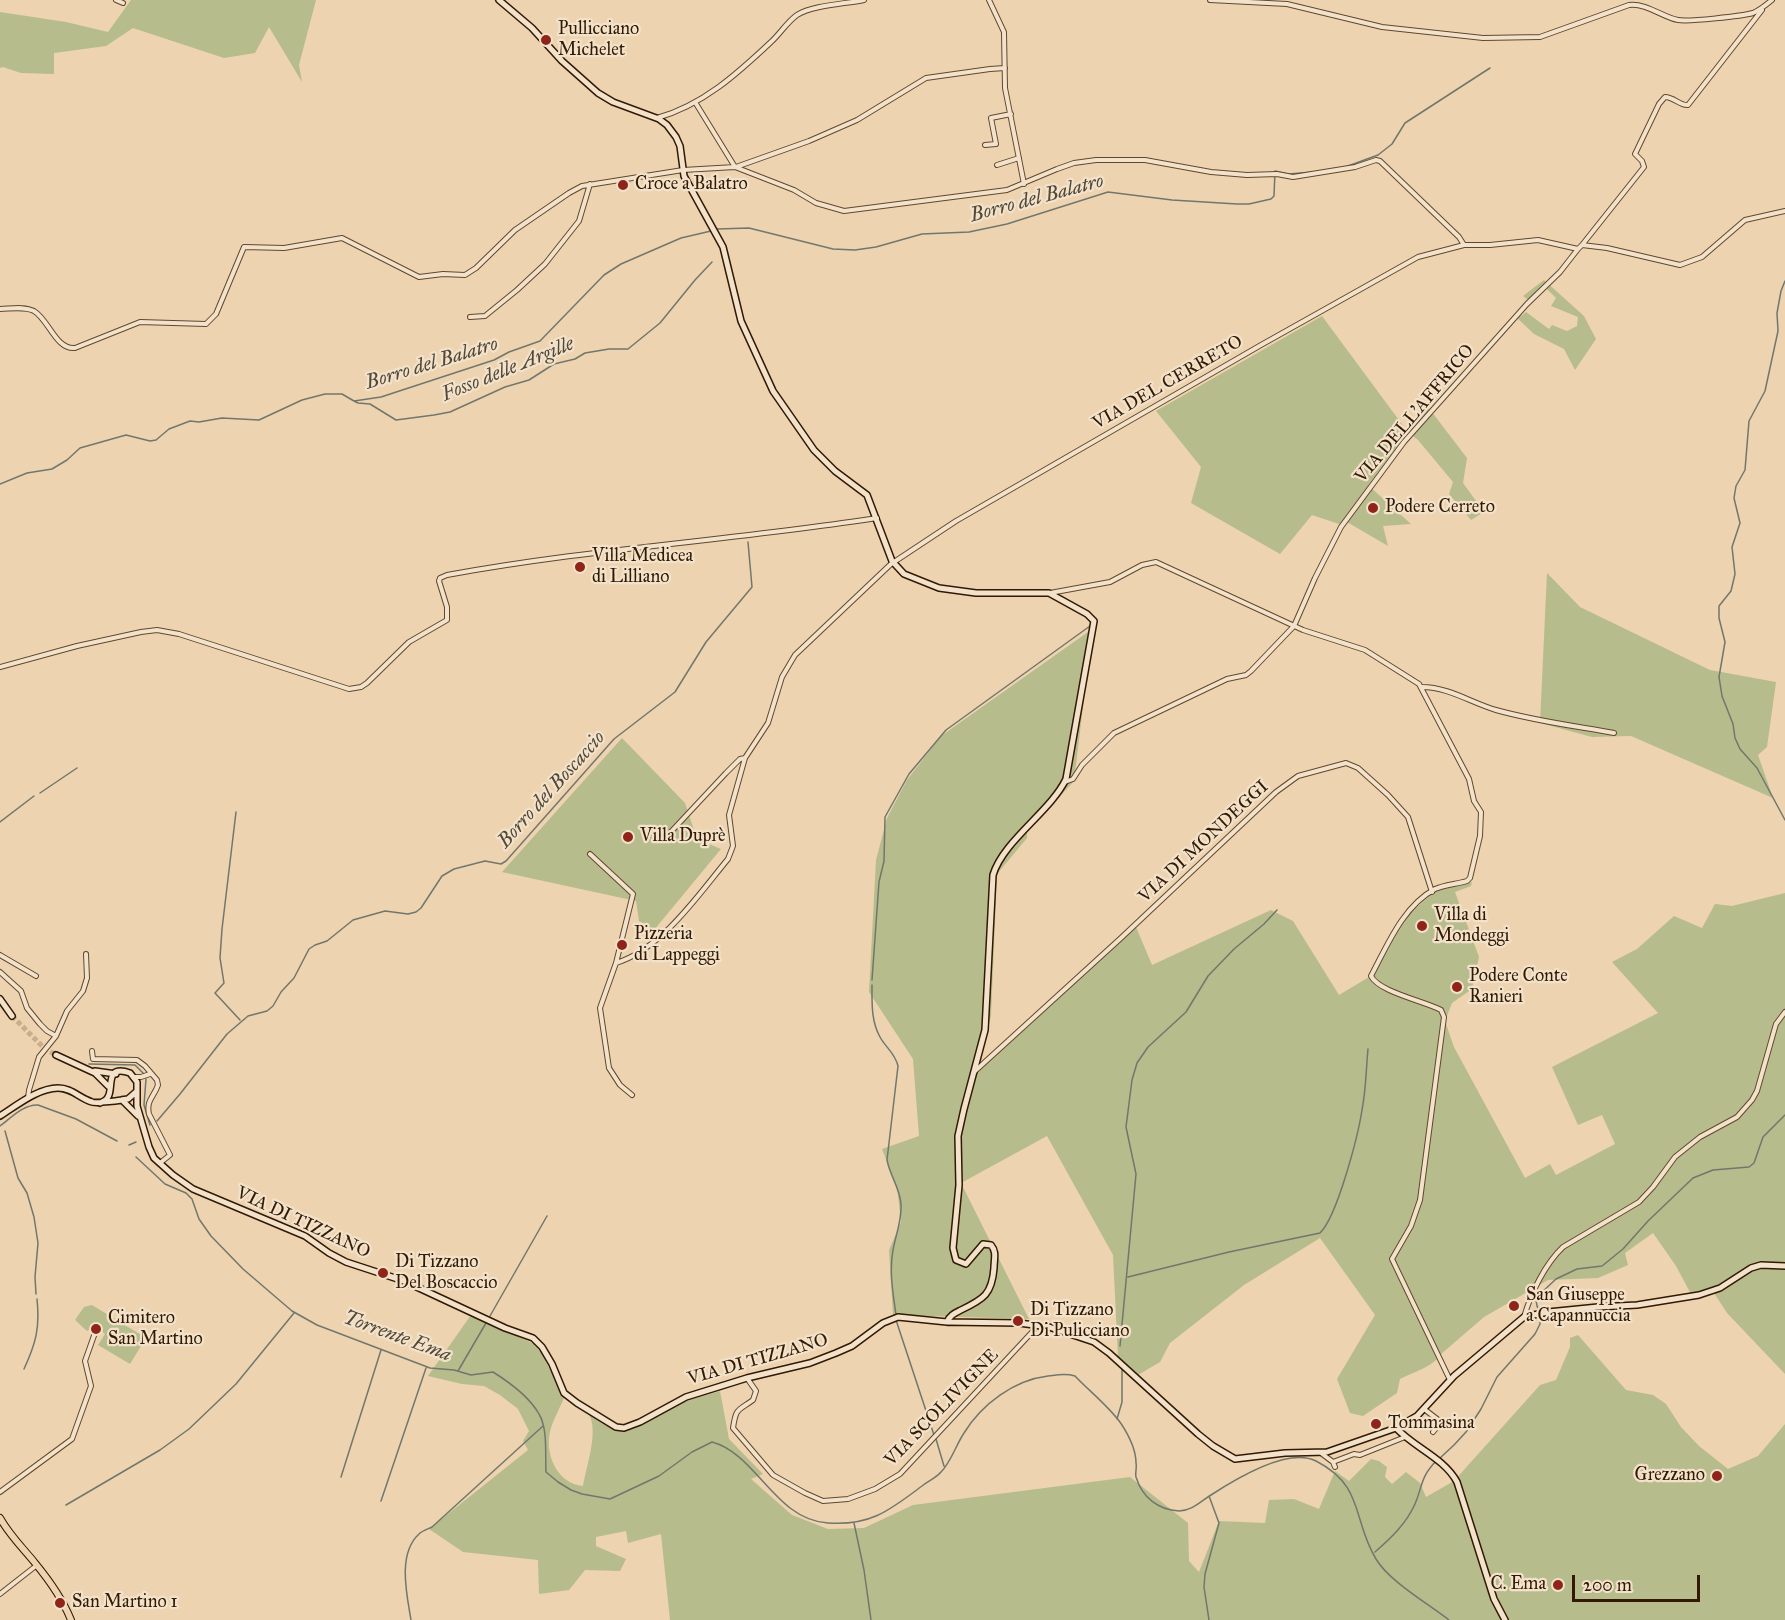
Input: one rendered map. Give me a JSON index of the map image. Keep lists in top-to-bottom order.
{
  "streets": {
    "main road": ["VIA DI TIZZANO"],
    "street": [
      "VIA DEL CERRETO",
      "VIA DELL'AFFRICO",
      "VIA DI MONDEGGI",
      "VIA SCOLIVIGNE"
    ]
  },
  "crossings": [
    ["VIA DEL CERRETO", "VIA DELL'AFFRICO"],
    ["VIA DI TIZZANO", "VIA SCOLIVIGNE"]
  ],
  "water": [
    "Borro del Balatro",
    "Fosso delle Argille",
    "Borro del Boscaccio",
    "Torrente Ema"
  ],
  "places": [
    "Pullicciano Michelet",
    "Croce a Balatro",
    "Podere Cerreto",
    "Villa Medicea di Lilliano",
    "Villa Duprè",
    "Villa di Mondeggi",
    "Pizzeria di Lappeggi",
    "Podere Conte Ranieri",
    "Di Tizzano Del Boscaccio",
    "San Giuseppe a Capannuccia",
    "Di Tizzano Di Pulicciano",
    "Cimitero San Martino",
    "Tommasina",
    "Grezzano",
    "C. Ema",
    "San Martino 1"
  ],
  "scale_bar": "200 m"
}
